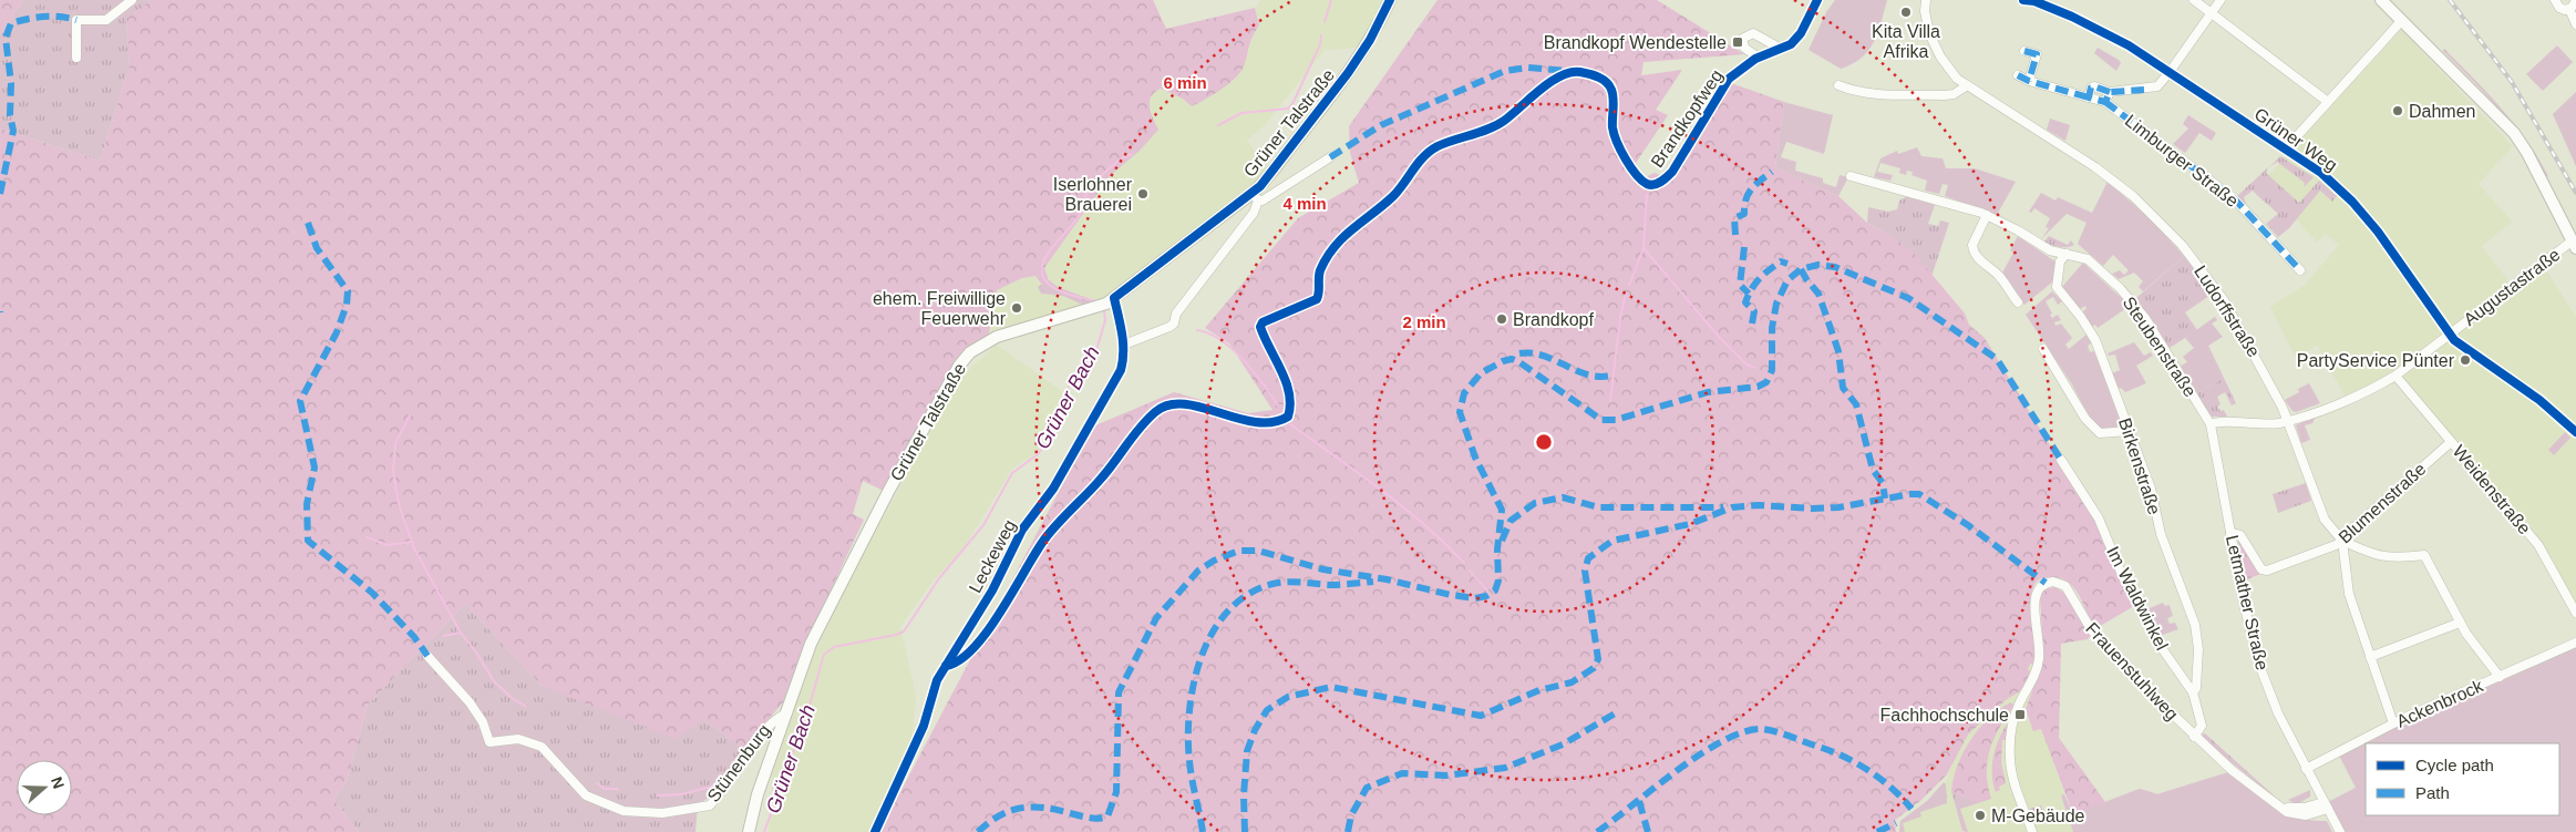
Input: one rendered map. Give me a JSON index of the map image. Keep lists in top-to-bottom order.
{
  "streets": {
    "main road": ["Grüner Talstraße"],
    "street": [
      "Brandkopfweg",
      "Grüner Weg",
      "Limburger Straße",
      "Augustastraße",
      "Ludorffstraße",
      "Steubenstraße",
      "Birkenstraße",
      "Weidenstraße",
      "Blumenstraße",
      "Leckeweg",
      "Im Waldwinkel",
      "Letmather Straße",
      "Frauenstuhlweg",
      "Ackenbrock",
      "Stünenburg"
    ]
  },
  "crossings": [
    ["Grüner Talstraße", "Leckeweg"],
    ["Grüner Talstraße", "Stünenburg"],
    ["Grüner Weg", "Augustastraße"],
    ["Augustastraße", "Ludorffstraße"],
    ["Augustastraße", "Steubenstraße"],
    ["Augustastraße", "Weidenstraße"],
    ["Augustastraße", "Letmather Straße"],
    ["Ludorffstraße", "Blumenstraße"],
    ["Steubenstraße", "Birkenstraße"],
    ["Steubenstraße", "Letmather Straße"],
    ["Birkenstraße", "Im Waldwinkel"],
    ["Weidenstraße", "Blumenstraße"],
    ["Blumenstraße", "Letmather Straße"],
    ["Im Waldwinkel", "Frauenstuhlweg"],
    ["Letmather Straße", "Frauenstuhlweg"],
    ["Letmather Straße", "Ackenbrock"]
  ],
  "water": ["Grüner Bach"],
  "places": {
    "other": [
      "Kita Villa Afrika",
      "Dahmen",
      "Iserlohner Brauerei",
      "ehem. Freiwillige Feuerwehr",
      "Brandkopf",
      "PartyService Pünter",
      "M-Gebäude"
    ],
    "transit": ["Brandkopf Wendestelle", "Fachhochschule"]
  },
  "legend": ["Cycle path", "Path"],
  "north": "right",
  "rings": ["6 min", "4 min", "2 min"]
}
